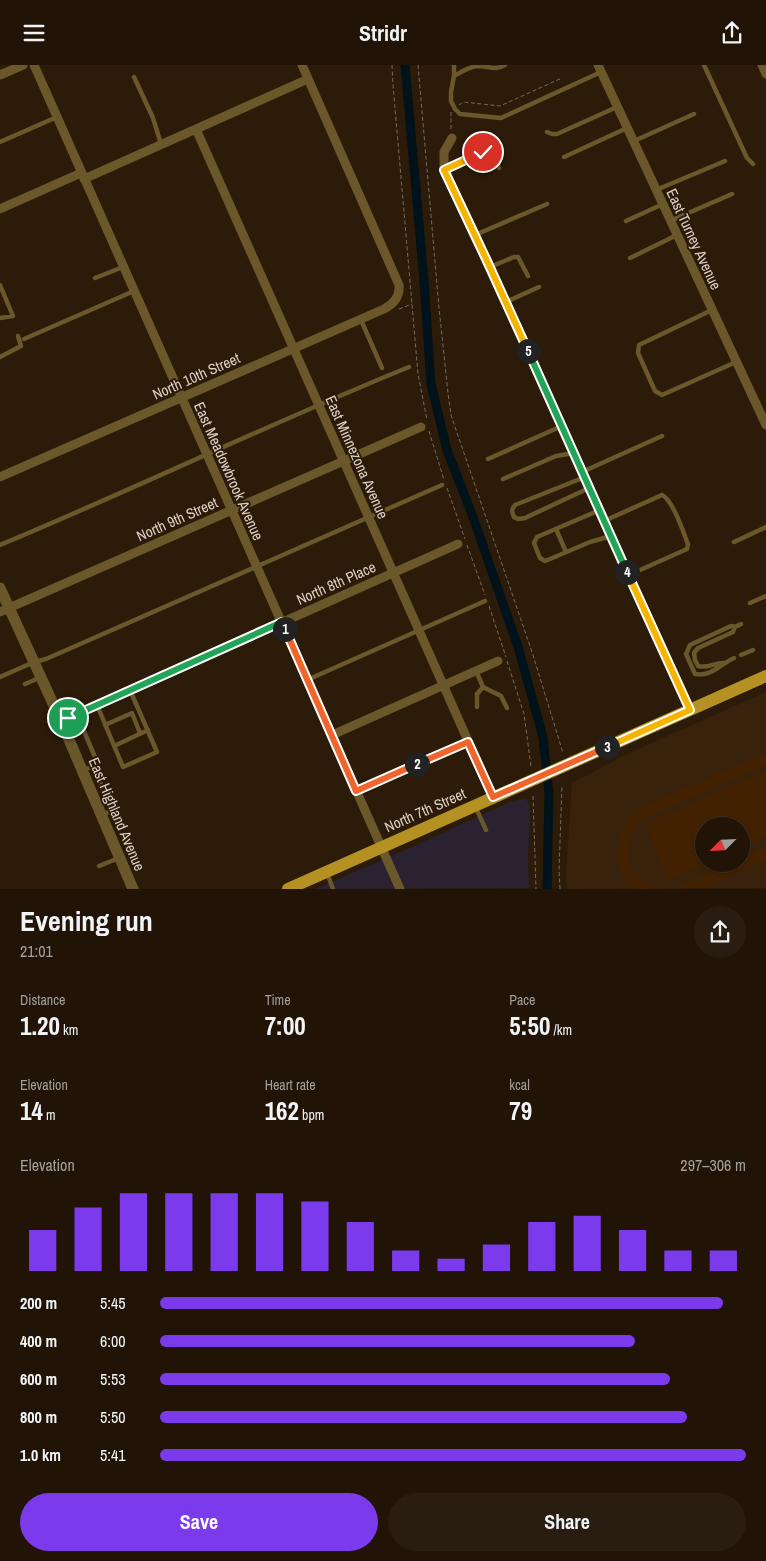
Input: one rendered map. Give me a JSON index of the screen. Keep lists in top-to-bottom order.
{
  "streets": {
    "main road": ["North 7th Street"],
    "street": [
      "East Turney Avenue",
      "North 10th Street",
      "East Minnezona Avenue",
      "East Meadowbrook Avenue",
      "North 9th Street",
      "North 8th Place",
      "East Highland Avenue"
    ]
  },
  "crossings": [
    ["North 10th Street", "East Minnezona Avenue"],
    ["North 10th Street", "East Meadowbrook Avenue"],
    ["East Minnezona Avenue", "North 9th Street"],
    ["East Minnezona Avenue", "North 8th Place"],
    ["East Minnezona Avenue", "North 7th Street"],
    ["East Meadowbrook Avenue", "North 9th Street"],
    ["East Meadowbrook Avenue", "North 8th Place"],
    ["East Meadowbrook Avenue", "North 7th Street"],
    ["North 9th Street", "East Highland Avenue"],
    ["North 8th Place", "East Highland Avenue"]
  ],
  "north": "bottom left",
  "page": {
    "header": "Stridr",
    "pins": [
      "5",
      "4",
      "1",
      "3",
      "2"
    ],
    "heading": ["Evening run", "21:01"],
    "stats": [
      ["Distance", "1.20 km"],
      ["Time", "7:00"],
      ["Pace", "5:50 /km"],
      ["Elevation", "14 m"],
      ["Heart rate", "162 bpm"],
      ["kcal", "79"]
    ],
    "chart": ["Elevation", "297–306 m"],
    "list": [
      {
        "name": "200 m",
        "note": "5:45"
      },
      {
        "name": "400 m",
        "note": "6:00"
      },
      {
        "name": "600 m",
        "note": "5:53"
      },
      {
        "name": "800 m",
        "note": "5:50"
      },
      {
        "name": "1.0 km",
        "note": "5:41"
      }
    ],
    "buttons": ["Save", "Share"]
  }
}
